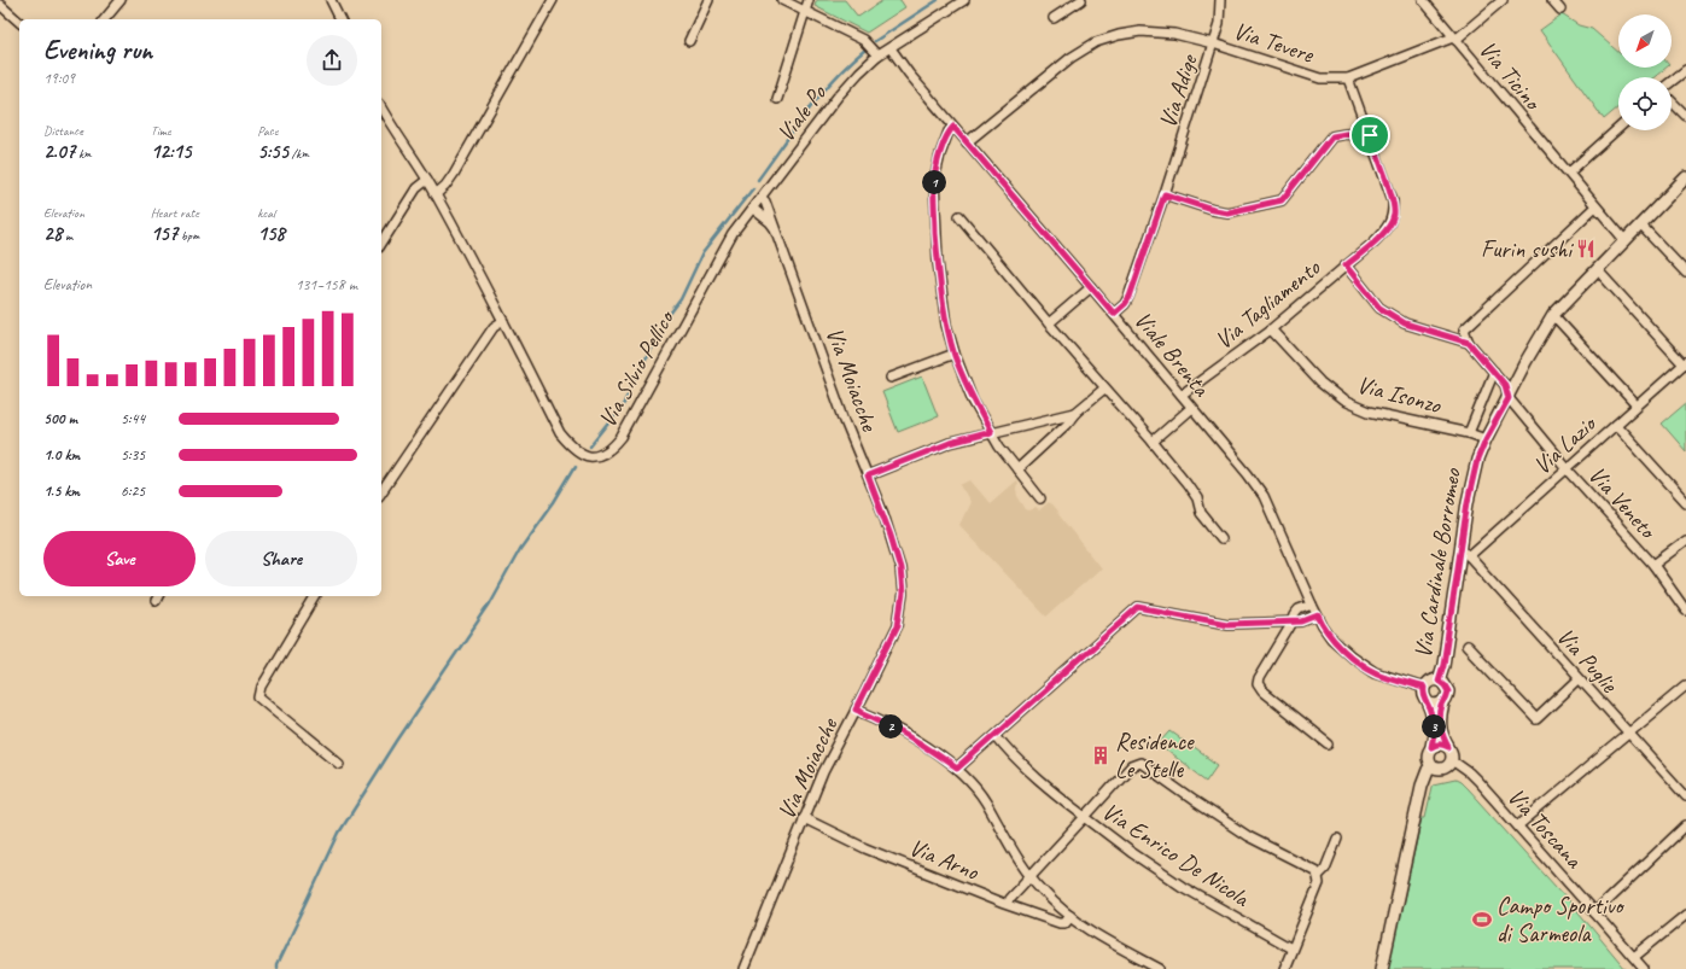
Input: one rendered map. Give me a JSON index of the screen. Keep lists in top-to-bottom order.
{
  "streets": {
    "street": [
      "Via Tevere",
      "Via Ticino",
      "Via Adige",
      "Viale Po",
      "Via Tagliamento",
      "Viale Brenta",
      "Via Silvio Pellico",
      "Via Moiacche",
      "Via Isonzo",
      "Via Lazio",
      "Via Veneto",
      "Via Cardinale Borromeo",
      "Via Puglie",
      "Via Toscana",
      "Via Enrico De Nicola",
      "Via Arno"
    ]
  },
  "crossings": [
    ["Via Tevere", "Via Ticino"],
    ["Via Tevere", "Via Adige"],
    ["Via Tevere", "Via Tagliamento"],
    ["Via Tevere", "Viale Brenta"],
    ["Via Ticino", "Via Cardinale Borromeo"],
    ["Via Adige", "Viale Brenta"],
    ["Viale Po", "Viale Brenta"],
    ["Viale Po", "Via Silvio Pellico"],
    ["Viale Po", "Via Moiacche"],
    ["Via Tagliamento", "Viale Brenta"],
    ["Via Tagliamento", "Via Isonzo"],
    ["Viale Brenta", "Via Cardinale Borromeo"],
    ["Via Silvio Pellico", "Via Moiacche"],
    ["Via Moiacche", "Via Arno"],
    ["Via Isonzo", "Via Cardinale Borromeo"],
    ["Via Lazio", "Via Veneto"],
    ["Via Lazio", "Via Cardinale Borromeo"],
    ["Via Lazio", "Via Puglie"],
    ["Via Veneto", "Via Cardinale Borromeo"],
    ["Via Cardinale Borromeo", "Via Puglie"],
    ["Via Cardinale Borromeo", "Via Toscana"]
  ],
  "places": {
    "restaurant": ["Furin sushi"],
    "building": ["Residence Le Stelle"],
    "sports": ["Campo Sportivo di Sarmeola"]
  },
  "north": "bottom left",
  "page": {
    "heading": ["Evening run", "19:09"],
    "stats": [
      ["Distance", "2.07 km"],
      ["Time", "12:15"],
      ["Pace", "5:55 /km"],
      ["Elevation", "28 m"],
      ["Heart rate", "157 bpm"],
      ["kcal", "158"]
    ],
    "pins": ["1", "2", "3"],
    "chart": ["Elevation", "131–158 m"],
    "list": [
      {
        "name": "500 m",
        "note": "5:44"
      },
      {
        "name": "1.0 km",
        "note": "5:35"
      },
      {
        "name": "1.5 km",
        "note": "6:25"
      }
    ],
    "buttons": ["Save", "Share"]
  }
}
